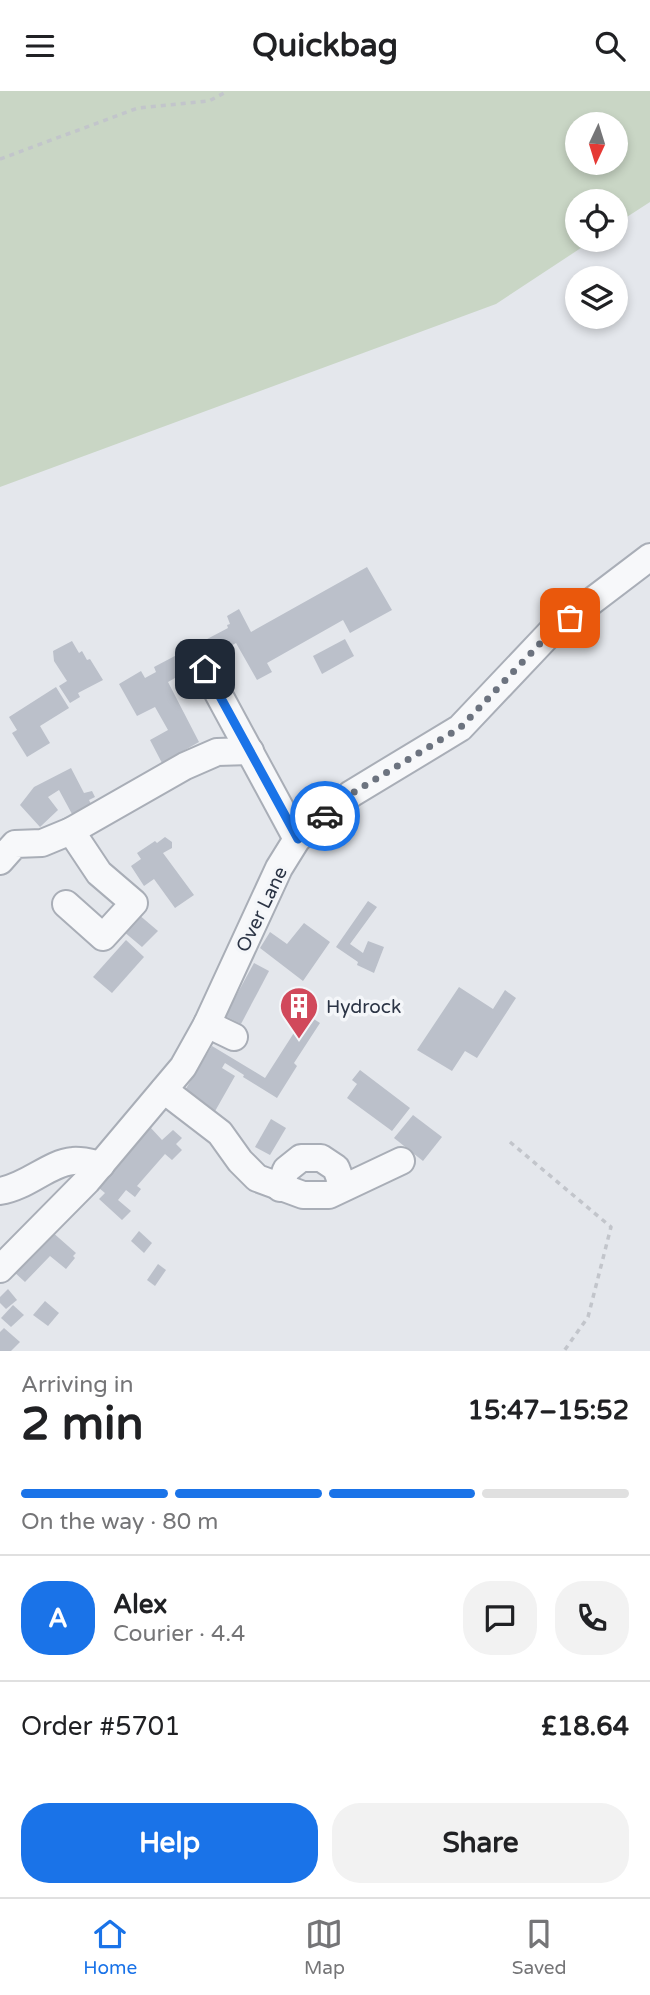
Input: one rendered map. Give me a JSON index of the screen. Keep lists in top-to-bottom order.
{
  "streets": {
    "street": ["Over Lane"]
  },
  "places": {
    "building": ["Hydrock"]
  },
  "north": "bottom",
  "page": {
    "header": "Quickbag",
    "heading": ["2 min", "Arriving in", "15:47–15:52"],
    "panel": [
      "Alex",
      "Courier · 4.4",
      "Order #5701",
      "£18.64"
    ],
    "bar": "On the way · 80 m",
    "round": "A",
    "buttons": ["Help", "Share"],
    "tabs": ["Home", "Map", "Saved"]
  }
}
